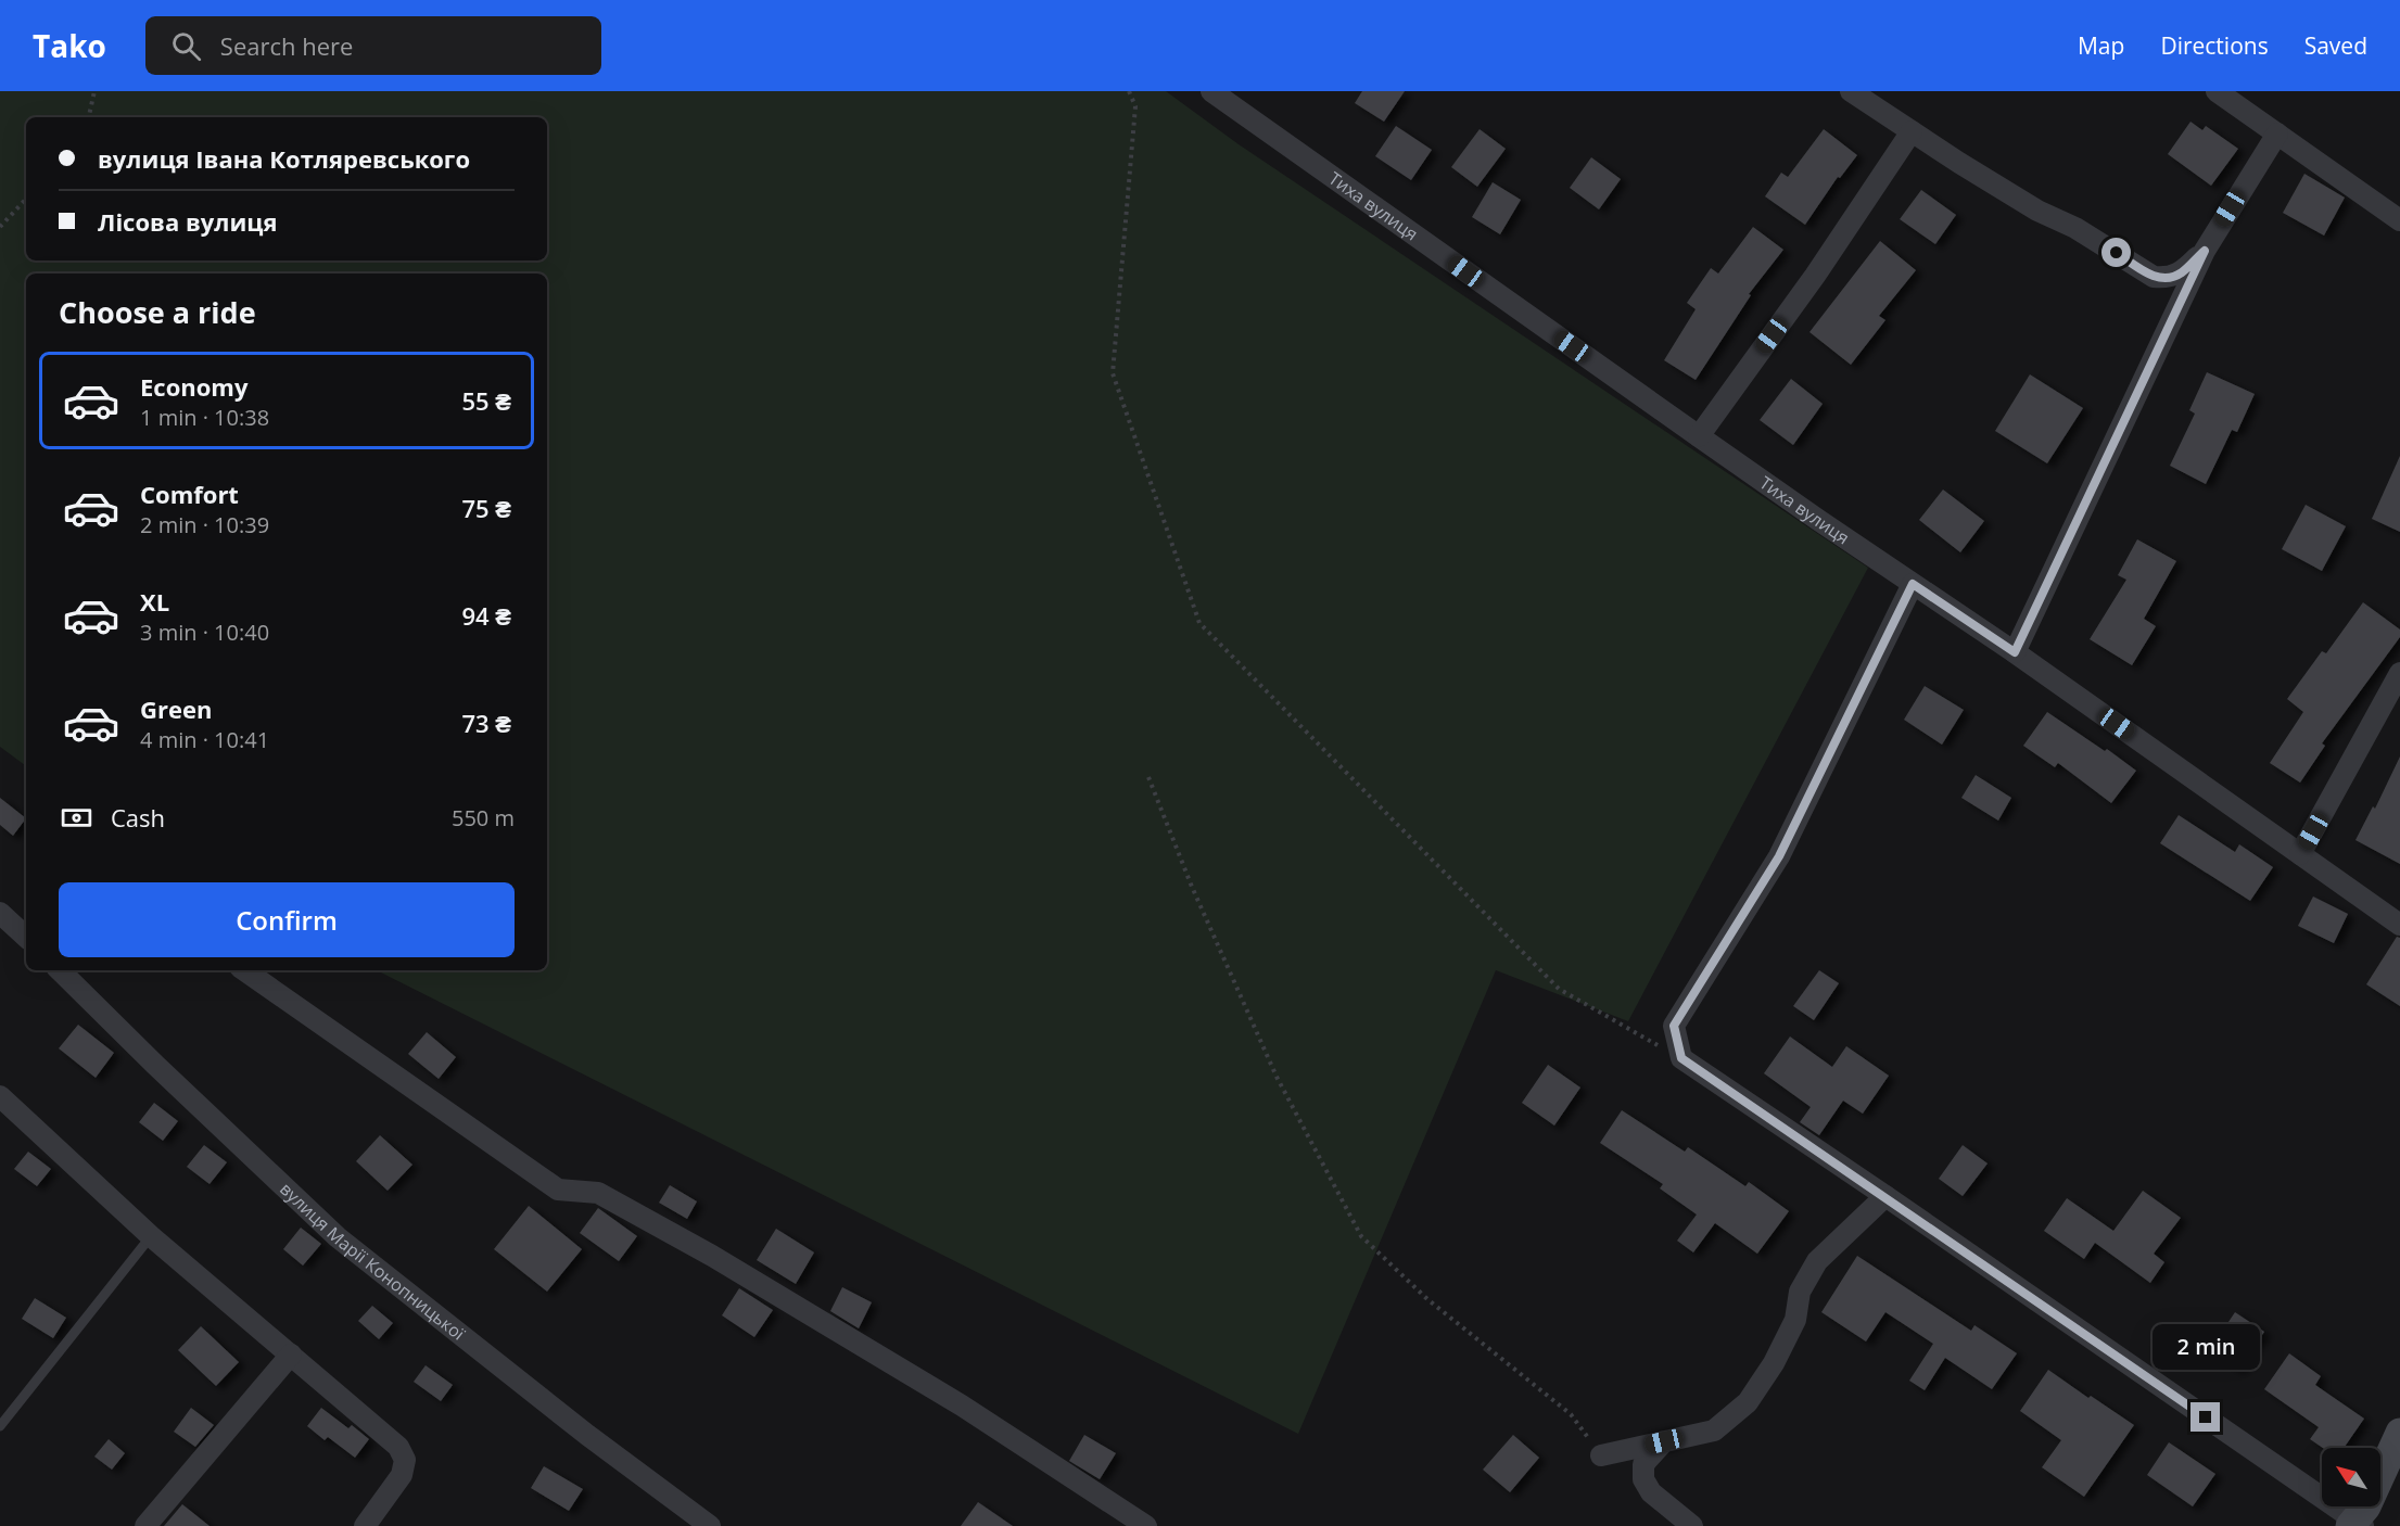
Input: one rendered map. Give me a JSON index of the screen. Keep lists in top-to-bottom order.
{
  "streets": {
    "street": ["Тиха вулиця", "вулиця Марії Конопницької"]
  },
  "north": "top left",
  "page": {
    "header": "Tako",
    "search": "Search here",
    "nav": ["Map", "Directions", "Saved"],
    "banner": ["вулиця Івана Котляревського", "Лісова вулиця"],
    "heading": "Choose a ride",
    "list": [
      {
        "name": "Economy",
        "note": "1 min · 10:38",
        "value": "55 ₴"
      },
      {
        "name": "Comfort",
        "note": "2 min · 10:39",
        "value": "75 ₴"
      },
      {
        "name": "XL",
        "note": "3 min · 10:40",
        "value": "94 ₴"
      },
      {
        "name": "Green",
        "note": "4 min · 10:41",
        "value": "73 ₴"
      }
    ],
    "pay": ["Cash", "550 m"],
    "buttons": "Confirm",
    "bubble": "2 min"
  }
}
